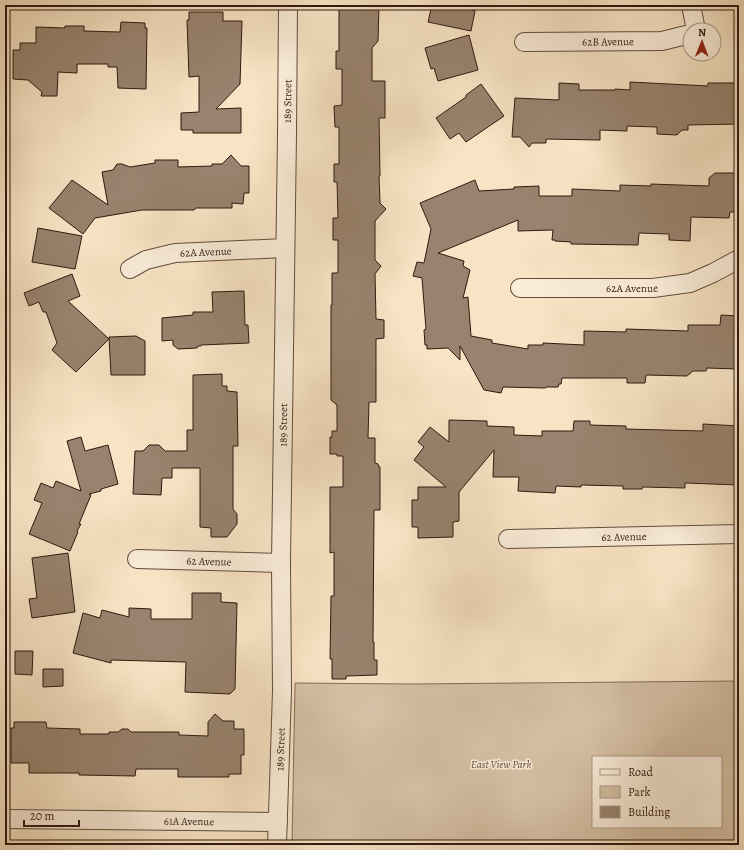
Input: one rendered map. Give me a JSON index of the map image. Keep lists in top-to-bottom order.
{
  "streets": {
    "street": [
      "62B Avenue",
      "189 Street",
      "62A Avenue",
      "62 Avenue",
      "61A Avenue"
    ]
  },
  "crossings": [
    ["189 Street", "62A Avenue"],
    ["189 Street", "62 Avenue"],
    ["189 Street", "61A Avenue"]
  ],
  "parks": ["East View Park"],
  "legend": ["Road", "Park", "Building"],
  "scale_bar": "20 m",
  "north": "top"
}
